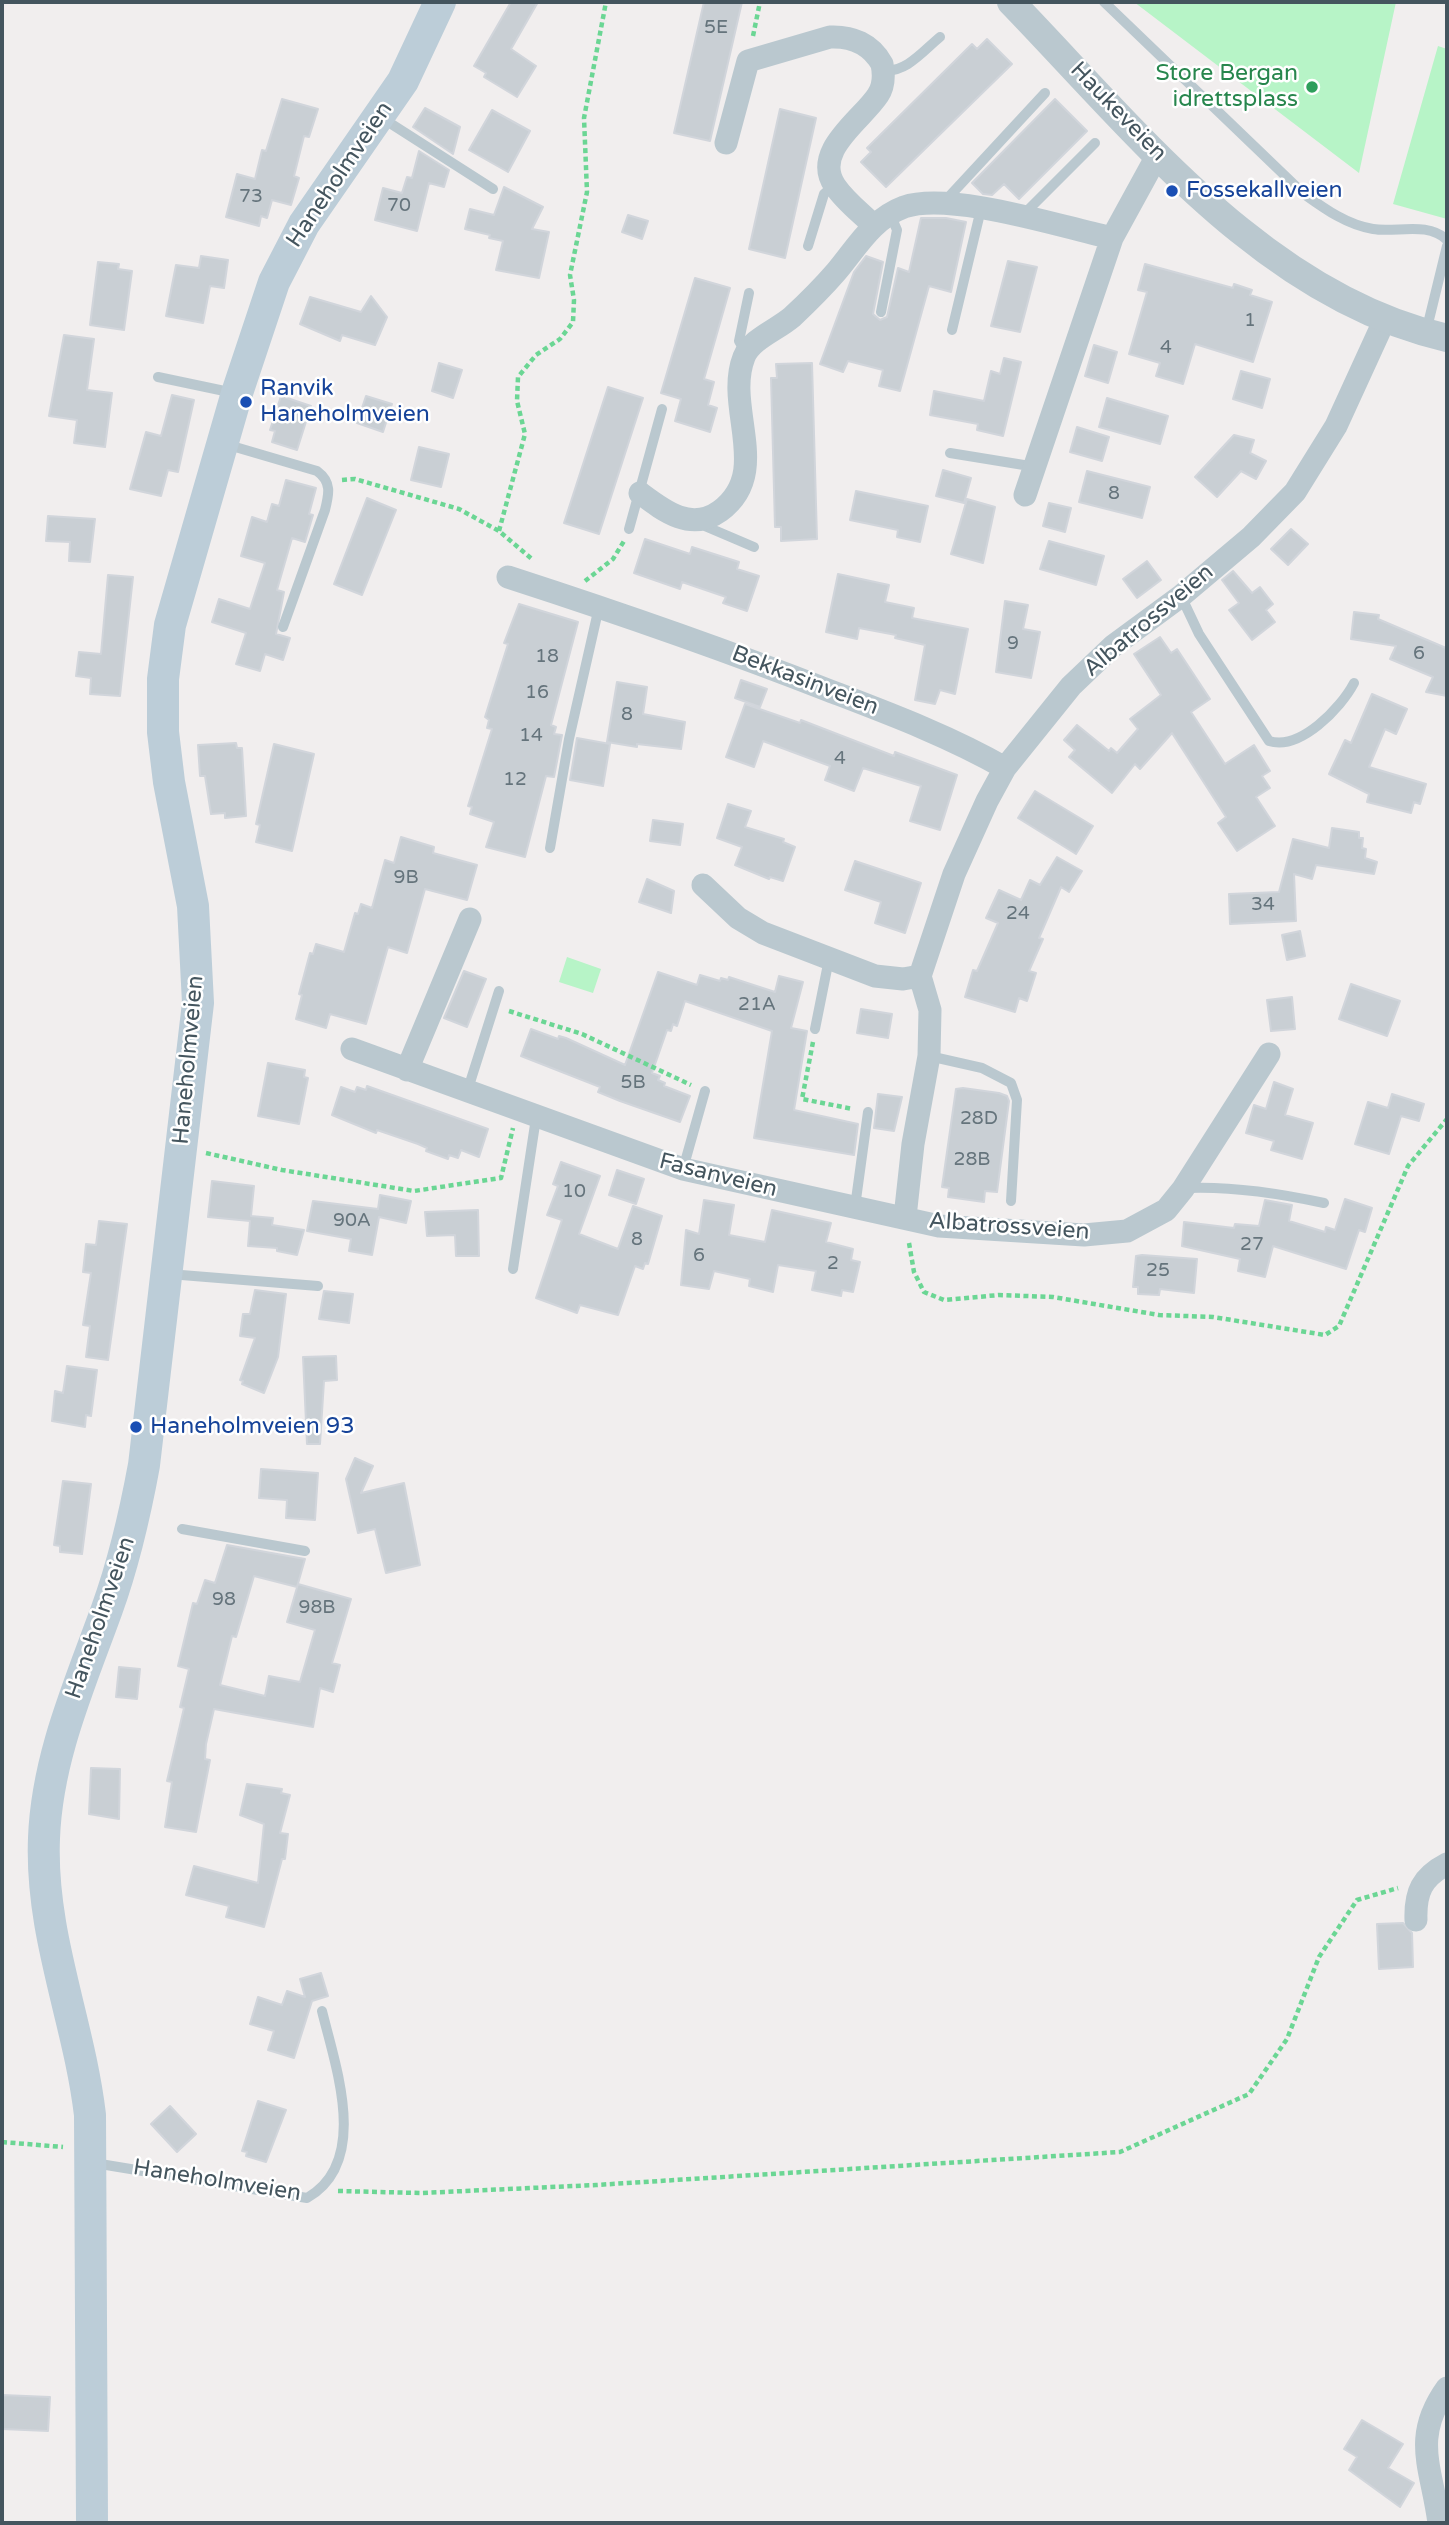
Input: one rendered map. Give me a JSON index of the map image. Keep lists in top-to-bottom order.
{
  "streets": {
    "main road": ["Haneholmveien"],
    "street": [
      "Haukeveien",
      "Albatrossveien",
      "Bekkasinveien",
      "Fasanveien"
    ]
  },
  "crossings": [
    ["Haukeveien", "Albatrossveien"],
    ["Albatrossveien", "Bekkasinveien"],
    ["Albatrossveien", "Fasanveien"]
  ],
  "places": [
    "Store Bergan idrettsplass",
    "Fossekallveien",
    "Ranvik Haneholmveien",
    "Haneholmveien 93"
  ],
  "house_numbers": [
    "5E",
    "73",
    "70",
    "1",
    "4",
    "8",
    "9",
    "6",
    "18",
    "16",
    "8",
    "14",
    "4",
    "12",
    "9B",
    "34",
    "24",
    "21A",
    "5B",
    "28D",
    "28B",
    "10",
    "90A",
    "8",
    "27",
    "6",
    "2",
    "25",
    "98",
    "98B"
  ]
}
